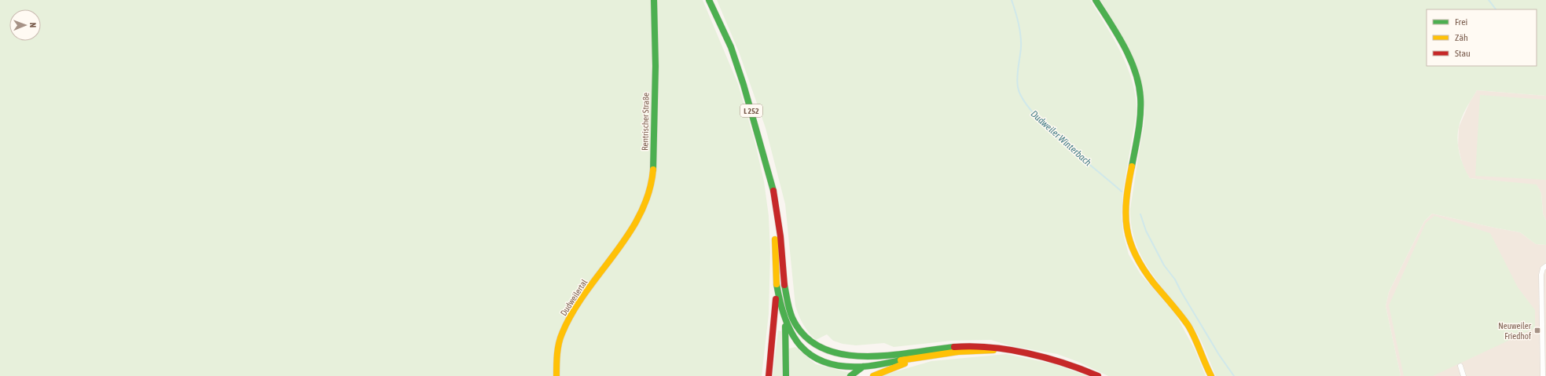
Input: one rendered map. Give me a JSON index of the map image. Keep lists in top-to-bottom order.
{
  "streets": {
    "main road": ["L 252", "Rentrischer Straße", "Dudweilertal"]
  },
  "crossings": [
    ["Rentrischer Straße", "Dudweilertal"]
  ],
  "water": ["Dudweiler Winterbach"],
  "places": {
    "transit": ["Neuweiler Friedhof"]
  },
  "legend": ["Frei", "Zäh", "Stau"],
  "north": "right"
}
